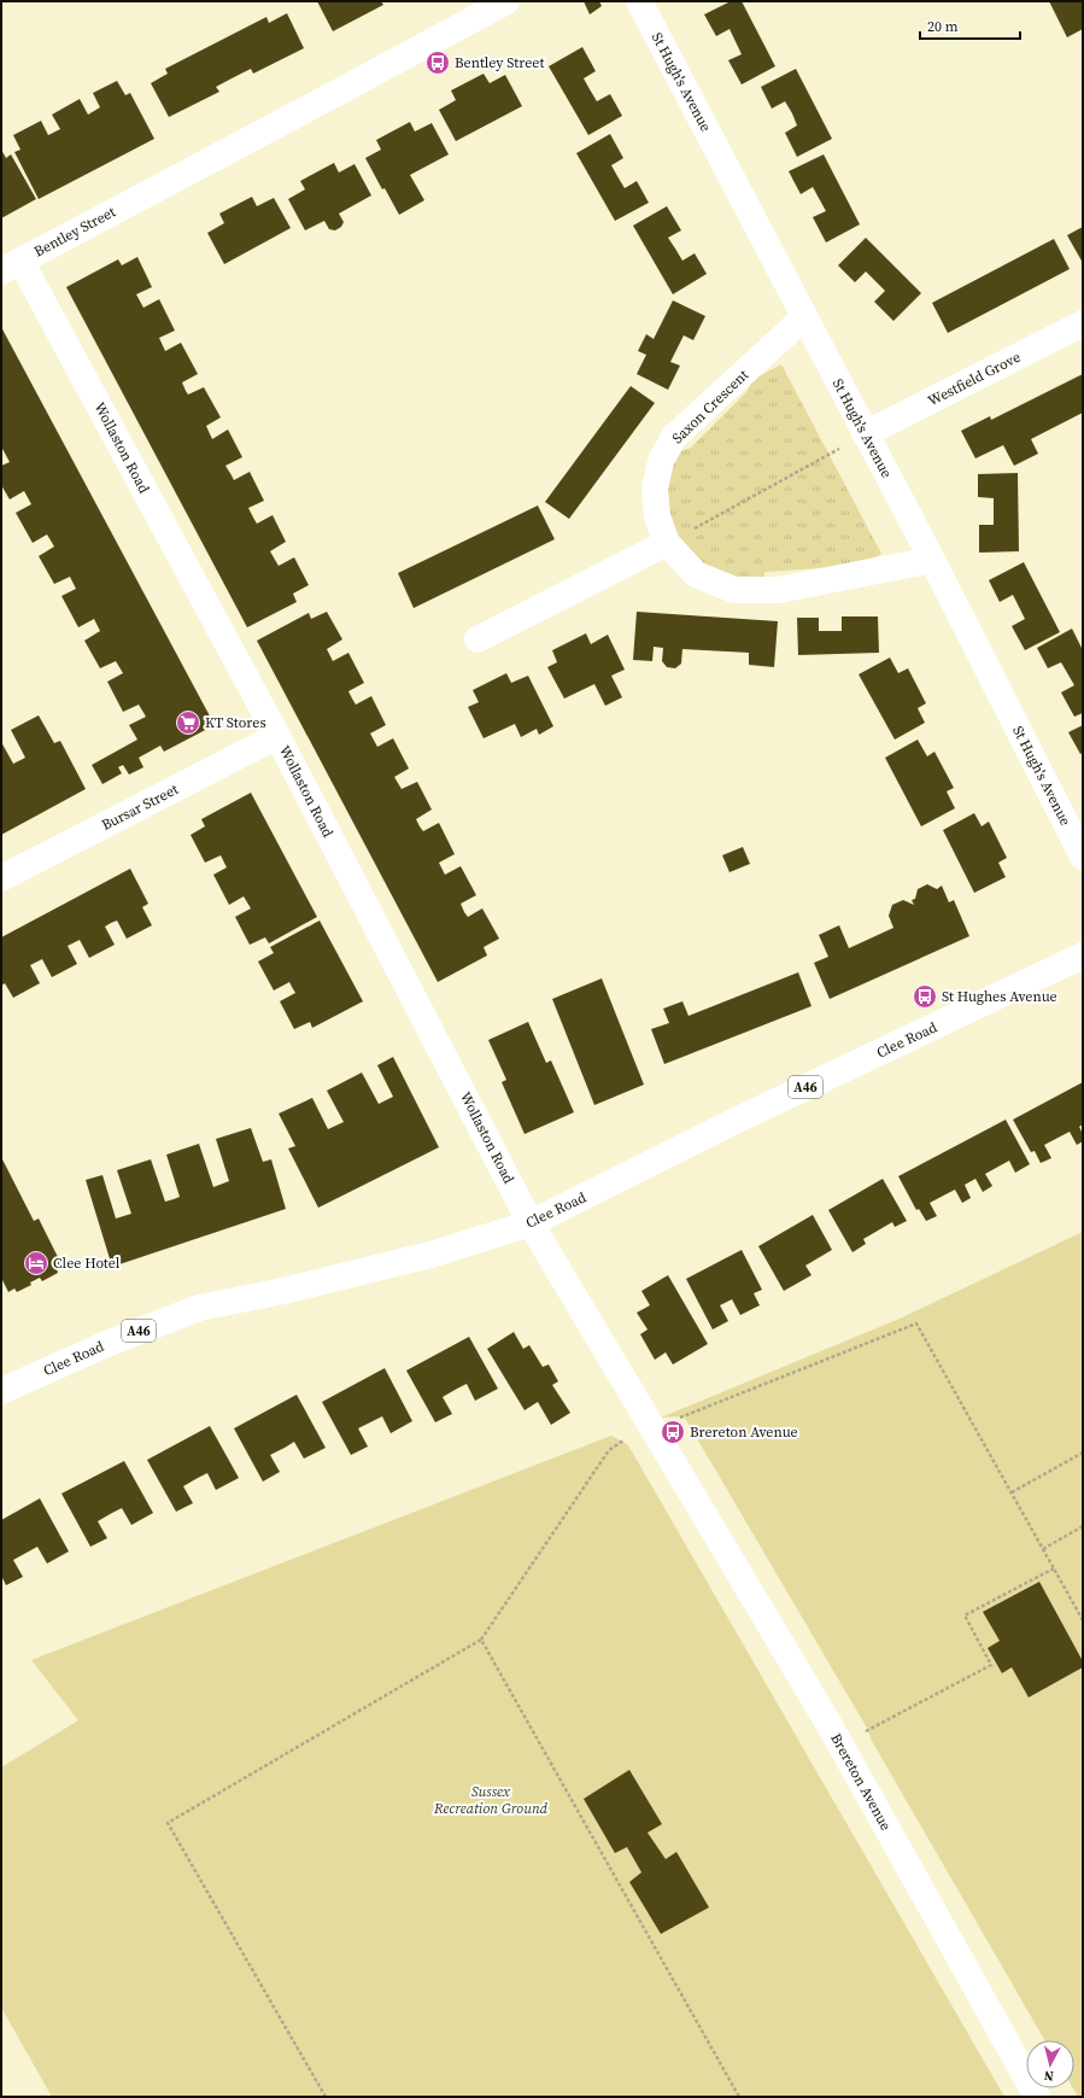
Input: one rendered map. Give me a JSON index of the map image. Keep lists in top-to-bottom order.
{
  "streets": {
    "street": [
      "St Hugh's Avenue",
      "Bentley Street",
      "Westfield Grove",
      "Saxon Crescent",
      "Wollaston Road",
      "Bursar Street",
      "Clee Road",
      "A46",
      "Brereton Avenue"
    ]
  },
  "crossings": [
    ["St Hugh's Avenue", "Westfield Grove"],
    ["St Hugh's Avenue", "Saxon Crescent"],
    ["Bentley Street", "Wollaston Road"],
    ["Wollaston Road", "Bursar Street"],
    ["Wollaston Road", "Clee Road"],
    ["Wollaston Road", "Brereton Avenue"],
    ["Clee Road", "Brereton Avenue"]
  ],
  "parks": ["Sussex Recreation Ground"],
  "places": {
    "bus stop": ["Bentley Street", "St Hughes Avenue", "Brereton Avenue"],
    "supermarket": ["KT Stores"],
    "hotel": ["Clee Hotel"]
  },
  "scale_bar": "20 m",
  "north": "bottom"
}
